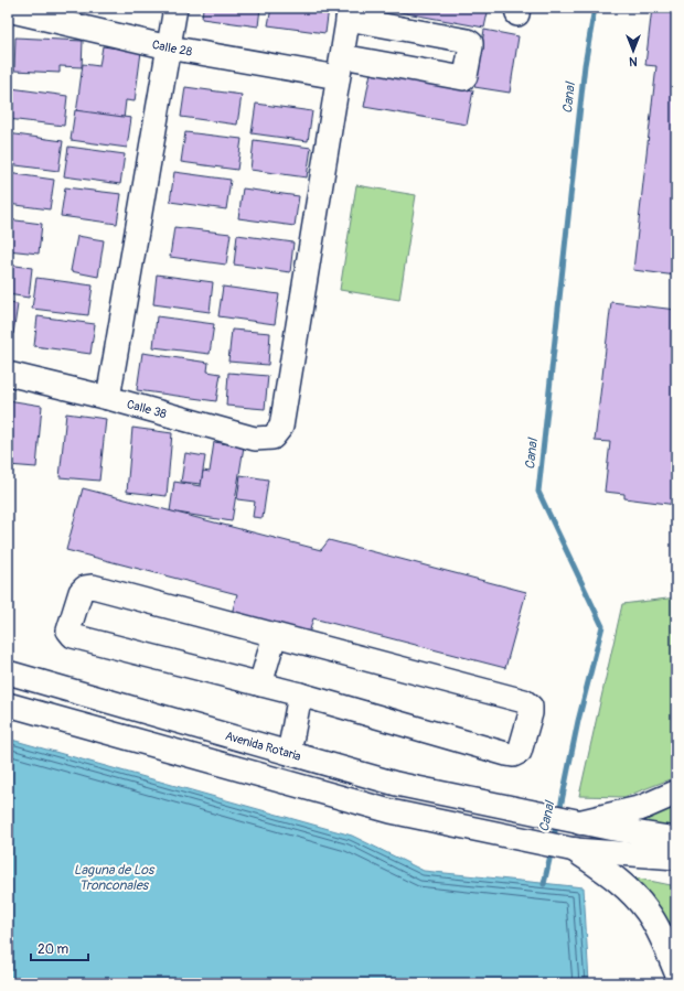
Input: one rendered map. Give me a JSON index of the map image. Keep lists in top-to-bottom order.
{
  "streets": {
    "street": ["Calle 28", "Calle 38", "Avenida Rotaria"]
  },
  "crossings": [
    ["Calle 28", "Calle 38"]
  ],
  "water": ["Canal", "Laguna de Los Tronconales"],
  "scale_bar": "20 m",
  "north": "bottom"
}
